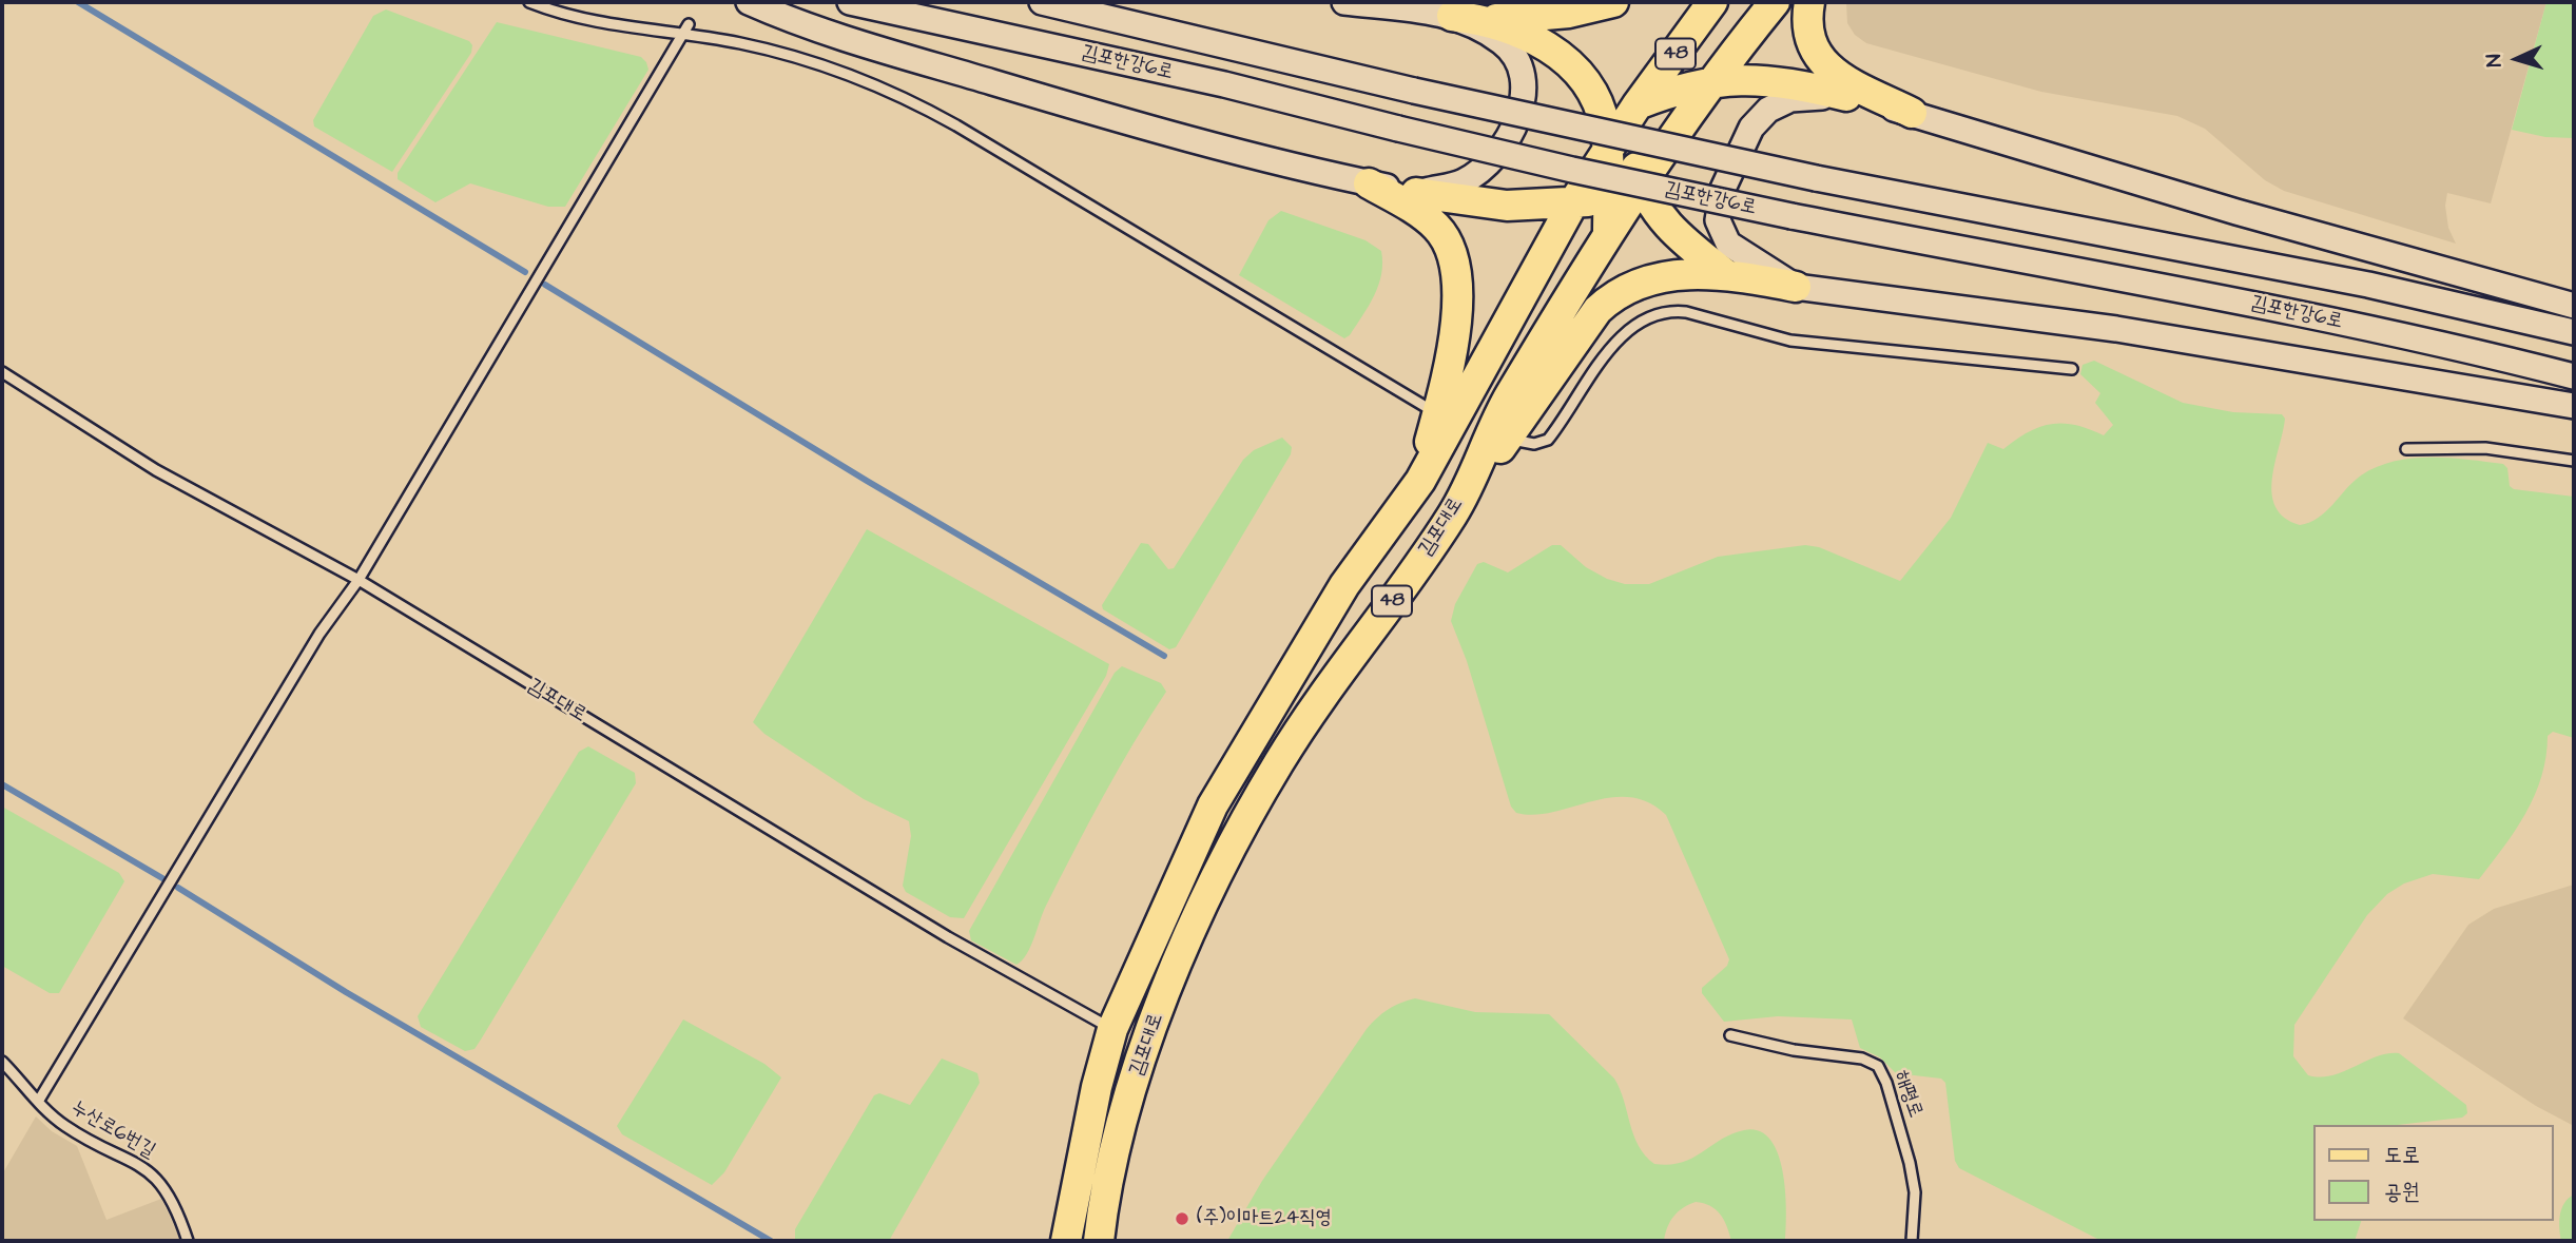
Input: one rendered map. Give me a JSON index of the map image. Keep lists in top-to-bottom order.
{
  "streets": {
    "main road": ["48", "김포대로"],
    "street": ["김포한강6로"],
    "lane": ["해평로", "누산로6번길"]
  },
  "places": ["(주)이마트24직영"],
  "legend": ["도로", "공원"],
  "north": "left"
}
